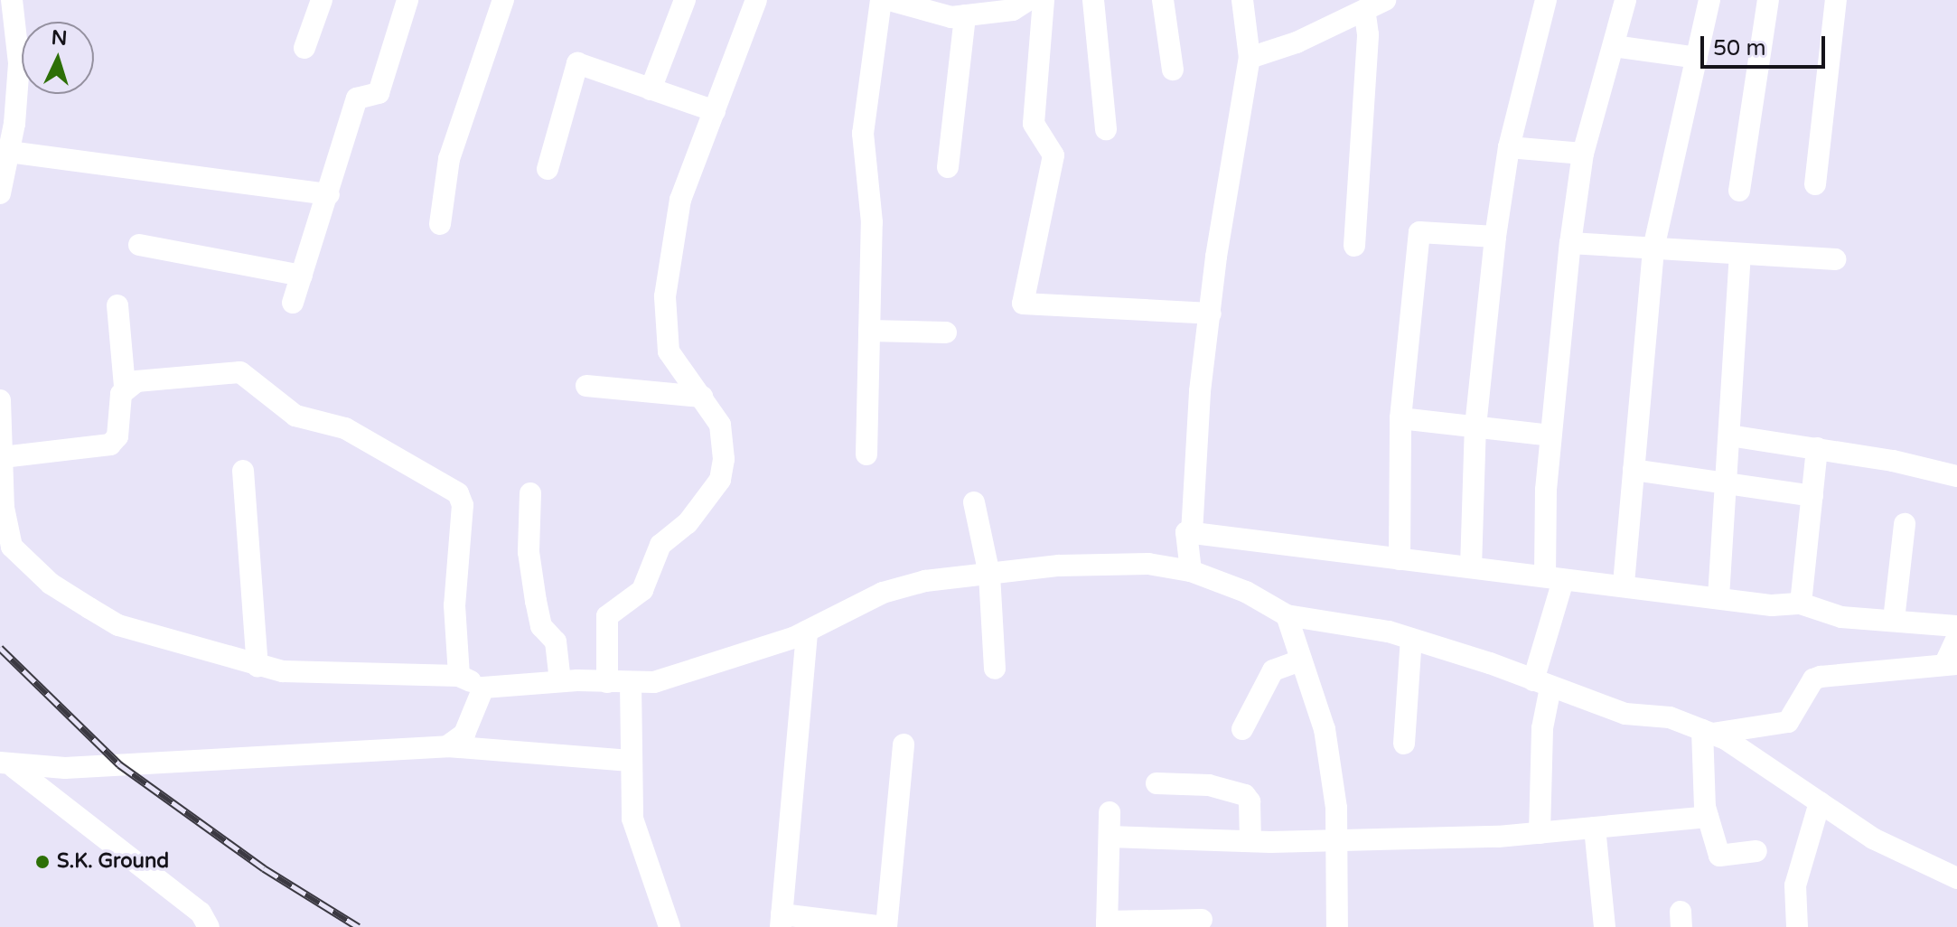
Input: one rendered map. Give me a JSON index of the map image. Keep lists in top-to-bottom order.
{
  "places": ["S.K. Ground"],
  "scale_bar": "50 m",
  "north": "top"
}
